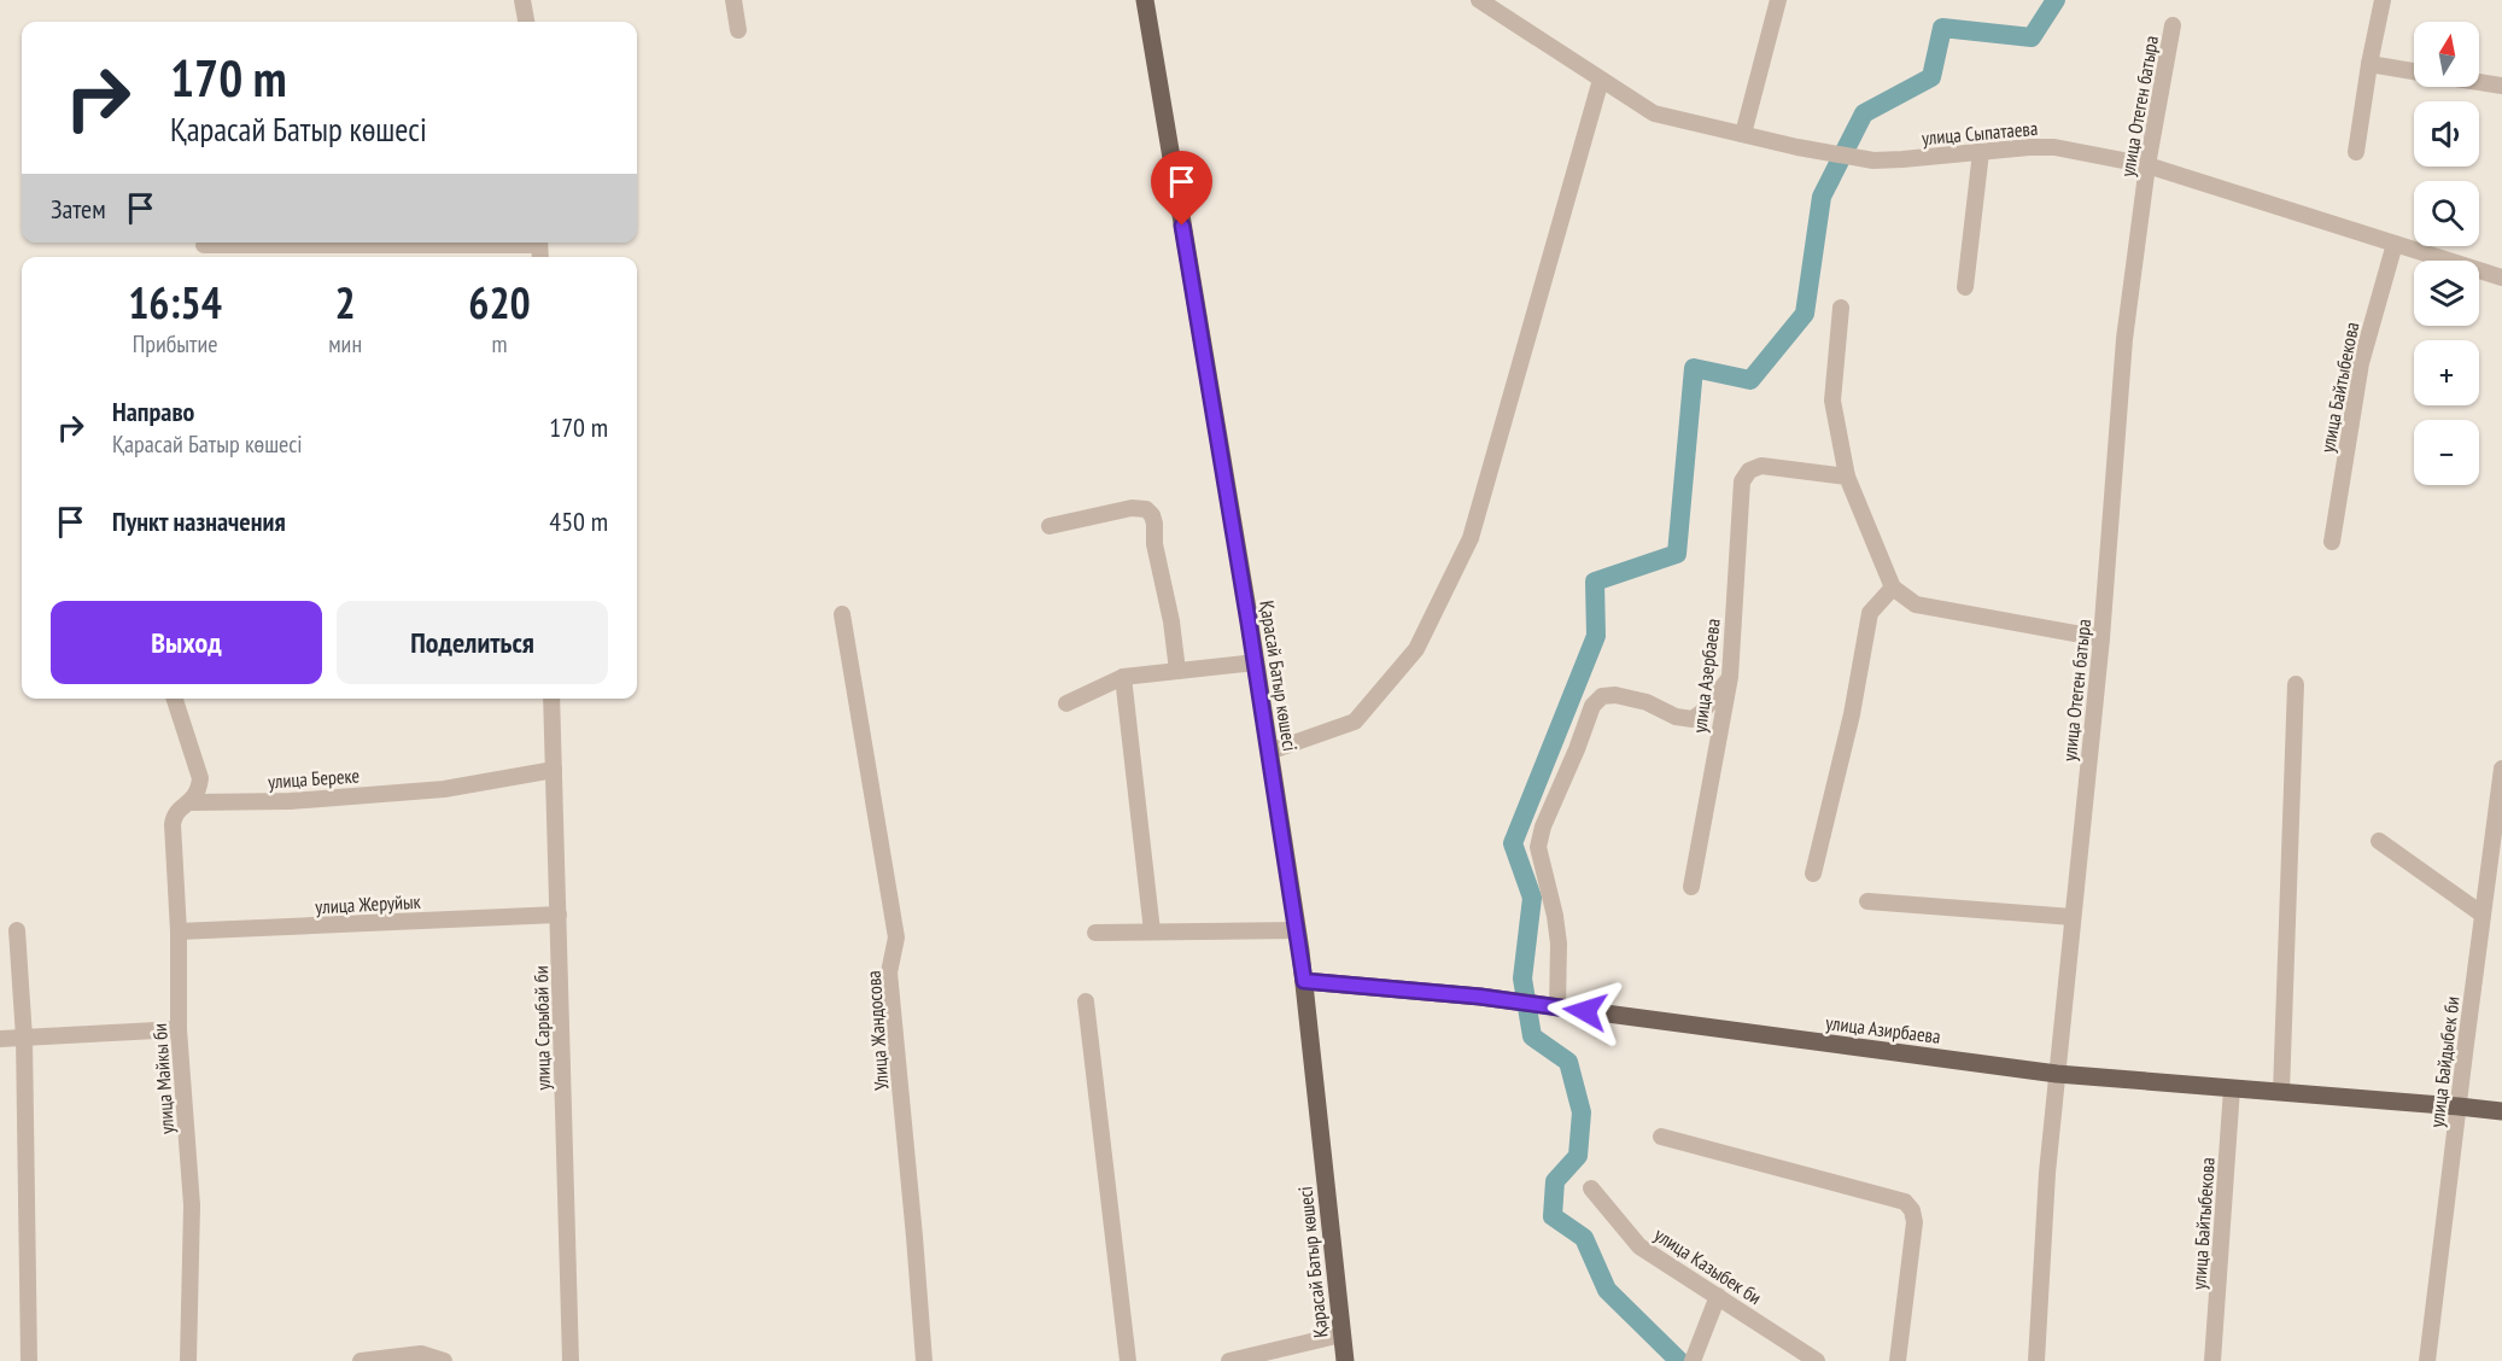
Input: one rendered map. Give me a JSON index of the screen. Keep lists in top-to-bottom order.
{
  "streets": {
    "main road": ["Қарасай Батыр көшесі", "улица Азирбаева"],
    "street": [
      "улица Отеген батыра",
      "улица Сыпатаева",
      "улица Байтыбекова",
      "улица Азербаева",
      "улица Береке",
      "улица Жеруйык",
      "улица Сарыбай би",
      "Улица Жандосова",
      "улица Байдыбек би",
      "улица Майкы би",
      "улица Казыбек би"
    ]
  },
  "crossings": [
    ["улица Отеген батыра", "улица Сыпатаева"],
    ["улица Отеген батыра", "улица Азирбаева"],
    ["улица Сыпатаева", "улица Байтыбекова"],
    ["улица Байтыбекова", "улица Азирбаева"],
    ["Қарасай Батыр көшесі", "улица Азирбаева"],
    ["улица Береке", "улица Сарыбай би"],
    ["улица Береке", "улица Майкы би"],
    ["улица Жеруйык", "улица Сарыбай би"],
    ["улица Жеруйык", "улица Майкы би"],
    ["улица Азирбаева", "улица Байдыбек би"]
  ],
  "north": "top",
  "page": {
    "map_buttons": ["+", "−"],
    "turn": ["170 m", "Қарасай Батыр көшесі"],
    "then": "Затем",
    "eta": [
      "16:54",
      "Прибытие",
      "2",
      "мин",
      "620",
      "m"
    ],
    "list": [
      {
        "name": "Направо",
        "note": "Қарасай Батыр көшесі",
        "value": "170 m"
      },
      {
        "name": "Пункт назначения",
        "value": "450 m"
      }
    ],
    "buttons": ["Выход", "Поделиться"]
  }
}
